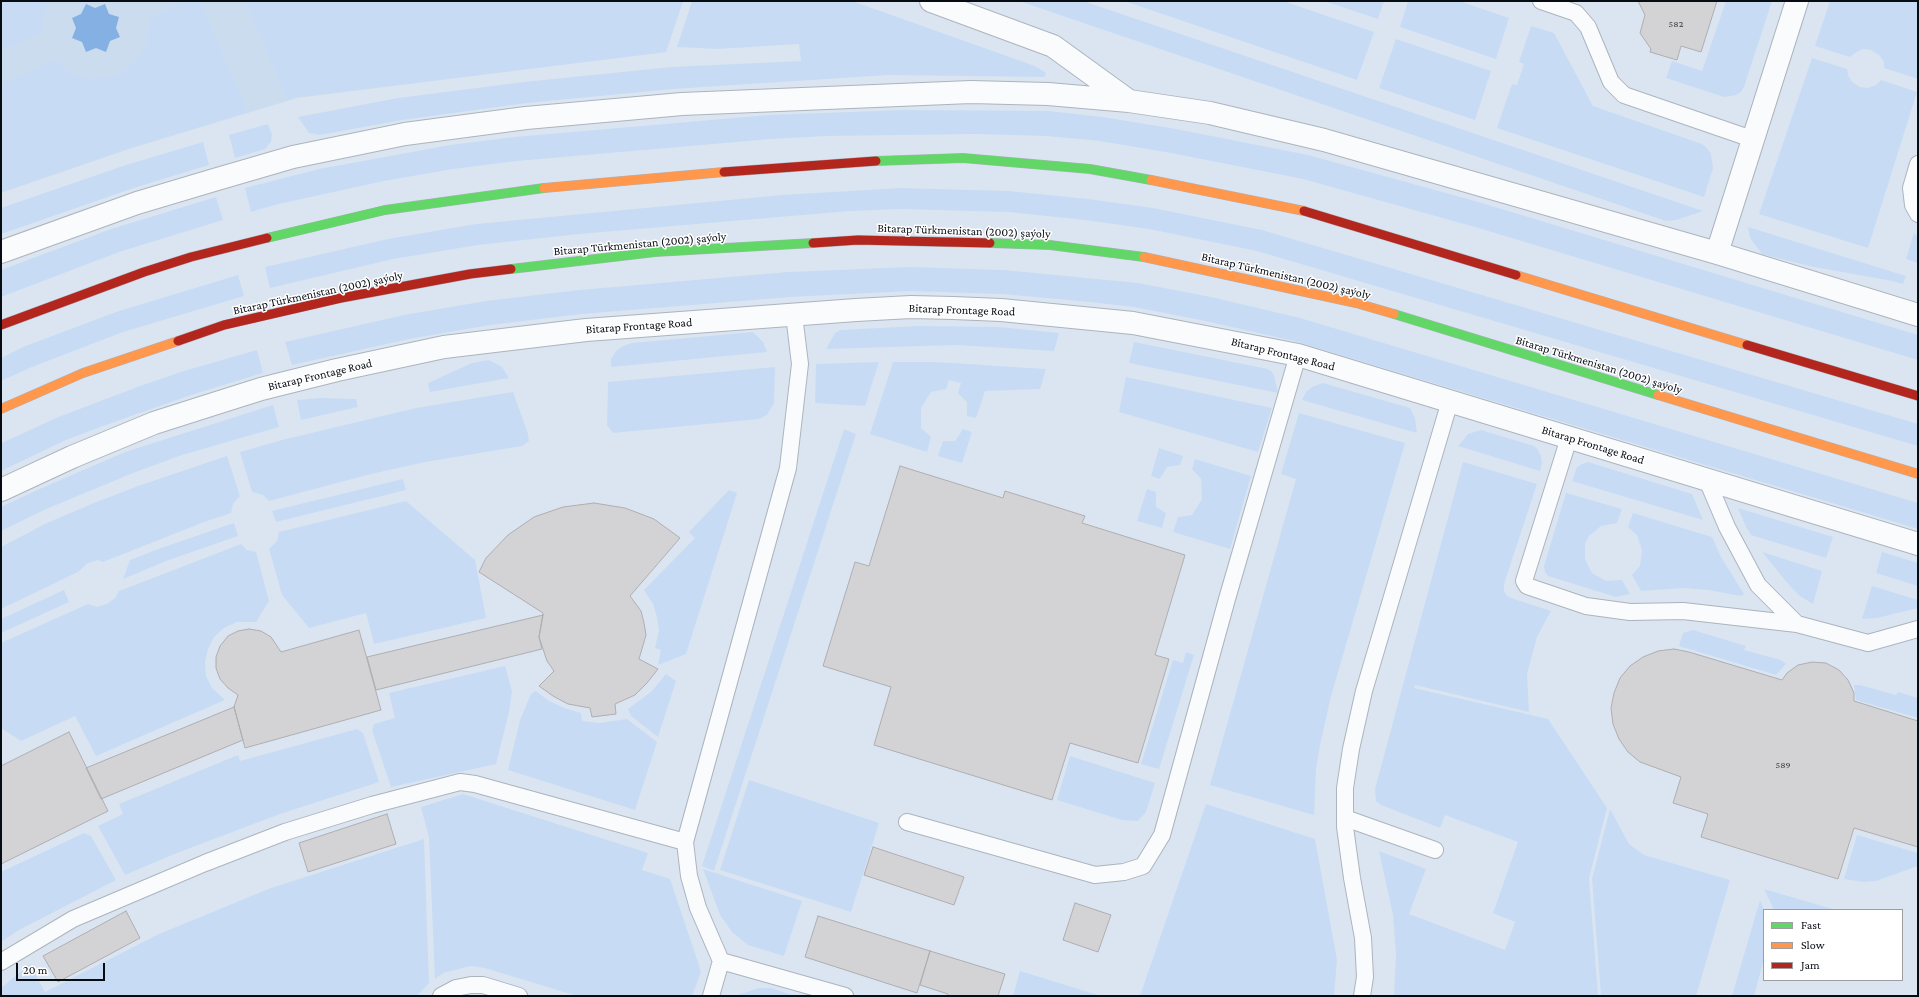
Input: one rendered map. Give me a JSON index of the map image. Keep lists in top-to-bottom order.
{
  "streets": {
    "main road": ["Bitarap Türkmenistan (2002) şaýoly"],
    "street": ["Bitarap Frontage Road"]
  },
  "house_numbers": ["582", "589"],
  "legend": ["Fast", "Slow", "Jam"],
  "scale_bar": "20 m"
}
